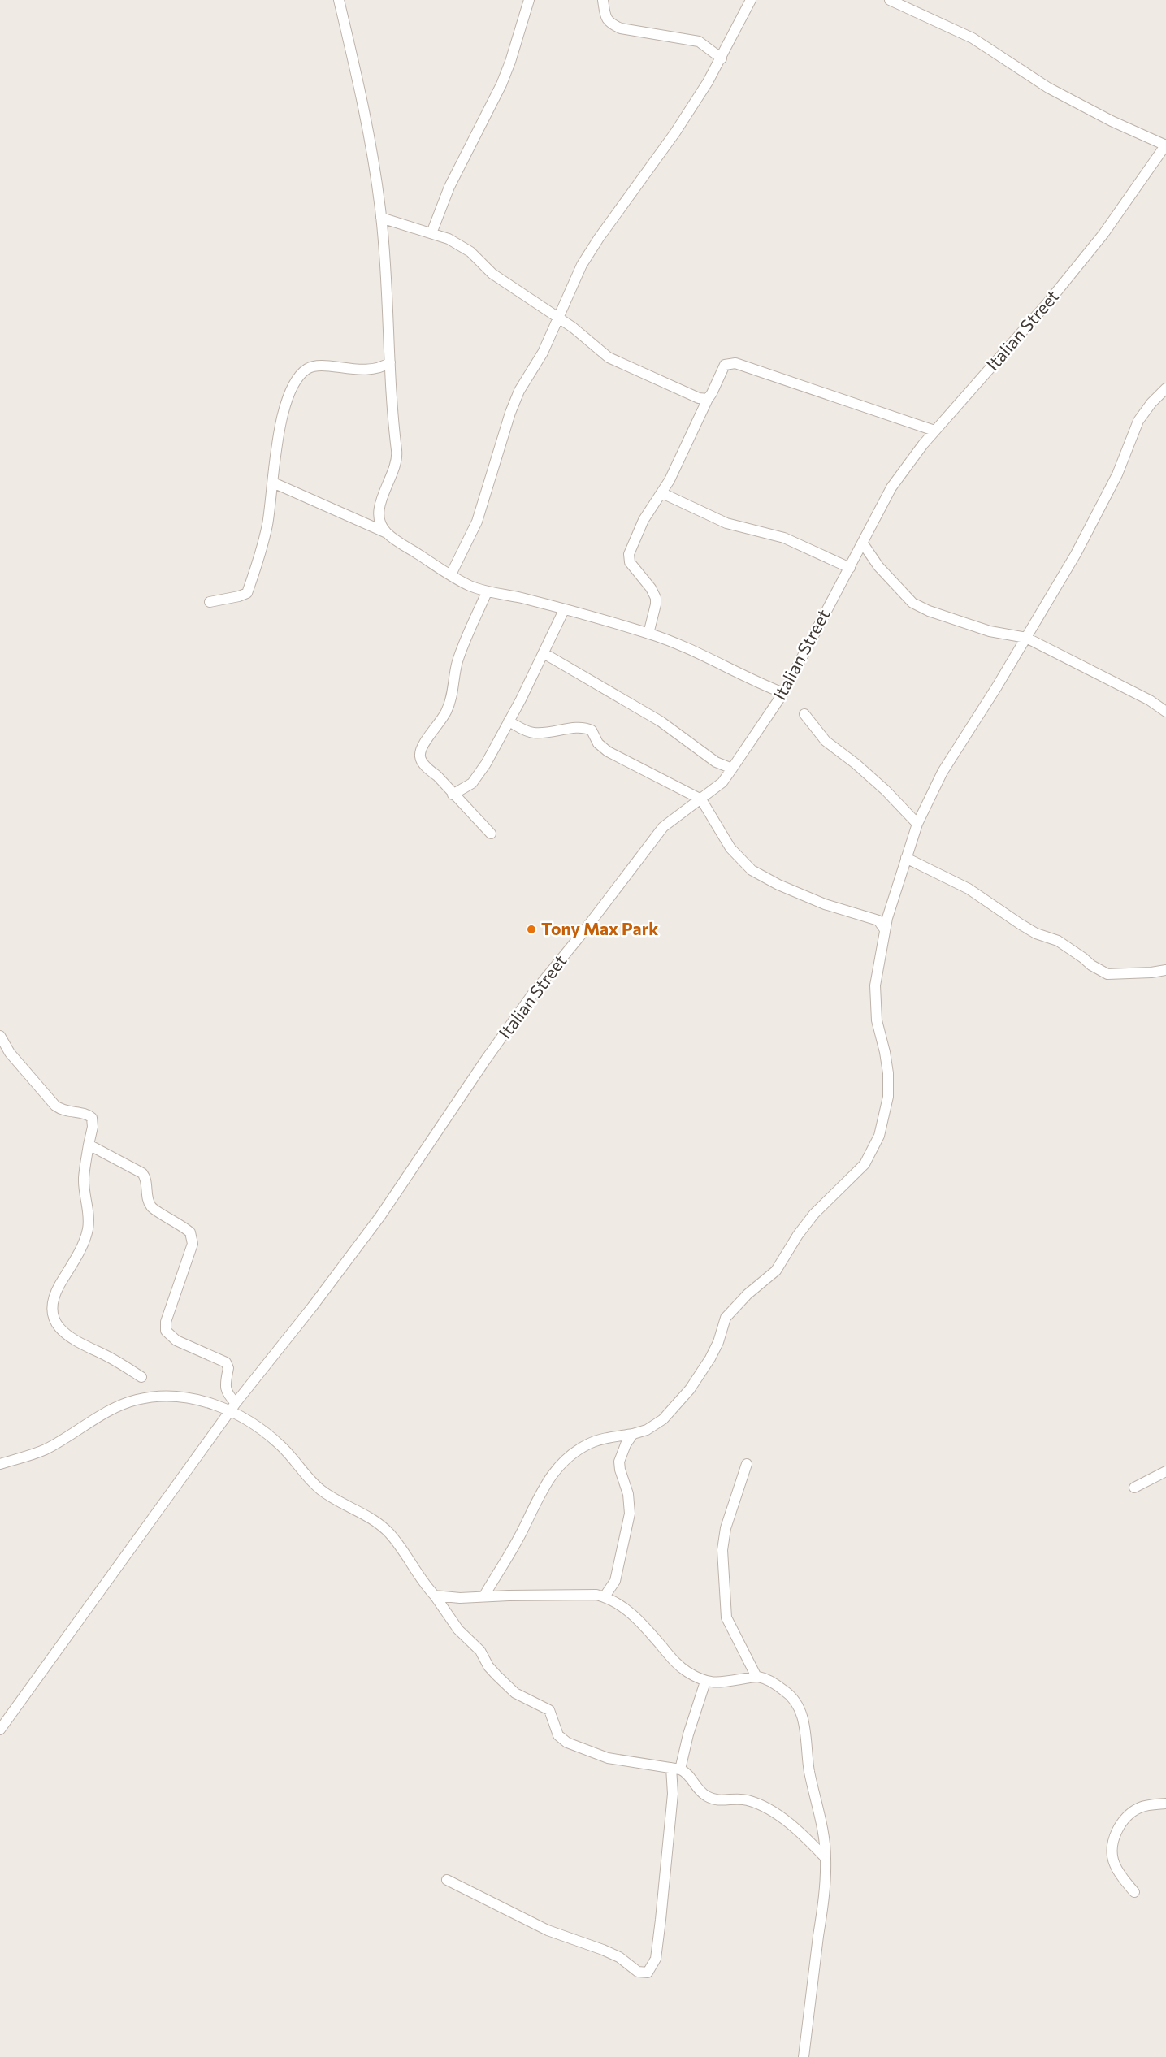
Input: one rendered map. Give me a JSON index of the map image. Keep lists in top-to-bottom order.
{
  "streets": {
    "street": ["Italian Street"]
  },
  "places": ["Tony Max Park"]
}
